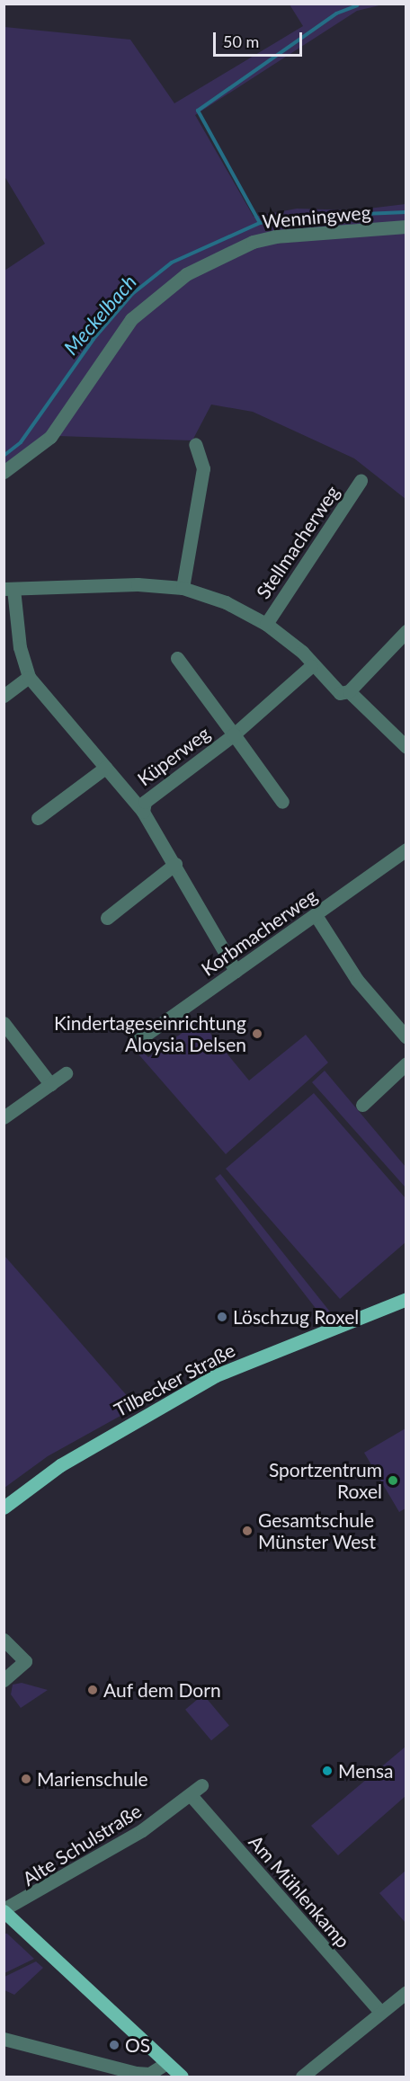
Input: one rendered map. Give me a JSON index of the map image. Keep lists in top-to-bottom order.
{
  "streets": {
    "main road": ["Tilbecker Straße"],
    "street": [
      "Wenningweg",
      "Stellmacherweg",
      "Küperweg",
      "Korbmacherweg",
      "Alte Schulstraße",
      "Am Mühlenkamp"
    ]
  },
  "crossings": [
    ["Stellmacherweg", "Küperweg"],
    ["Alte Schulstraße", "Am Mühlenkamp"]
  ],
  "water": ["Meckelbach"],
  "places": [
    "Kindertageseinrichtung Aloysia Delsen",
    "Löschzug Roxel",
    "Sportzentrum Roxel",
    "Gesamtschule Münster West",
    "Auf dem Dorn",
    "Mensa",
    "Marienschule",
    "OS"
  ],
  "scale_bar": "50 m"
}
